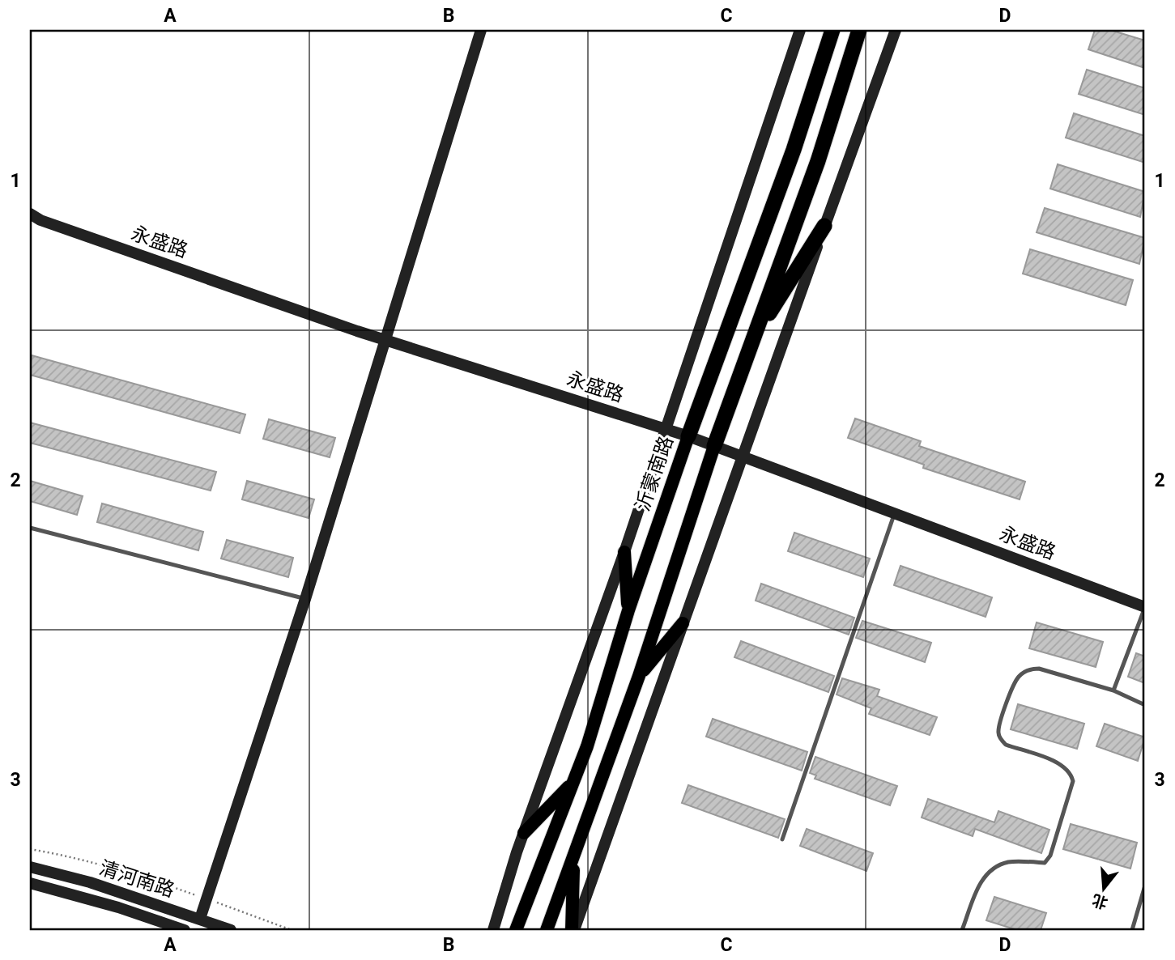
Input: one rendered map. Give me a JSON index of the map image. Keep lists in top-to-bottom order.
{
  "streets": {
    "highway": ["沂蒙南路"],
    "street": ["永盛路", "清河南路"]
  },
  "crossings": [
    ["永盛路", "沂蒙南路"]
  ],
  "north": "bottom",
  "grid": {
    "columns": [
      "A",
      "B",
      "C",
      "D"
    ],
    "rows": ["1", "2", "3"]
  }
}
